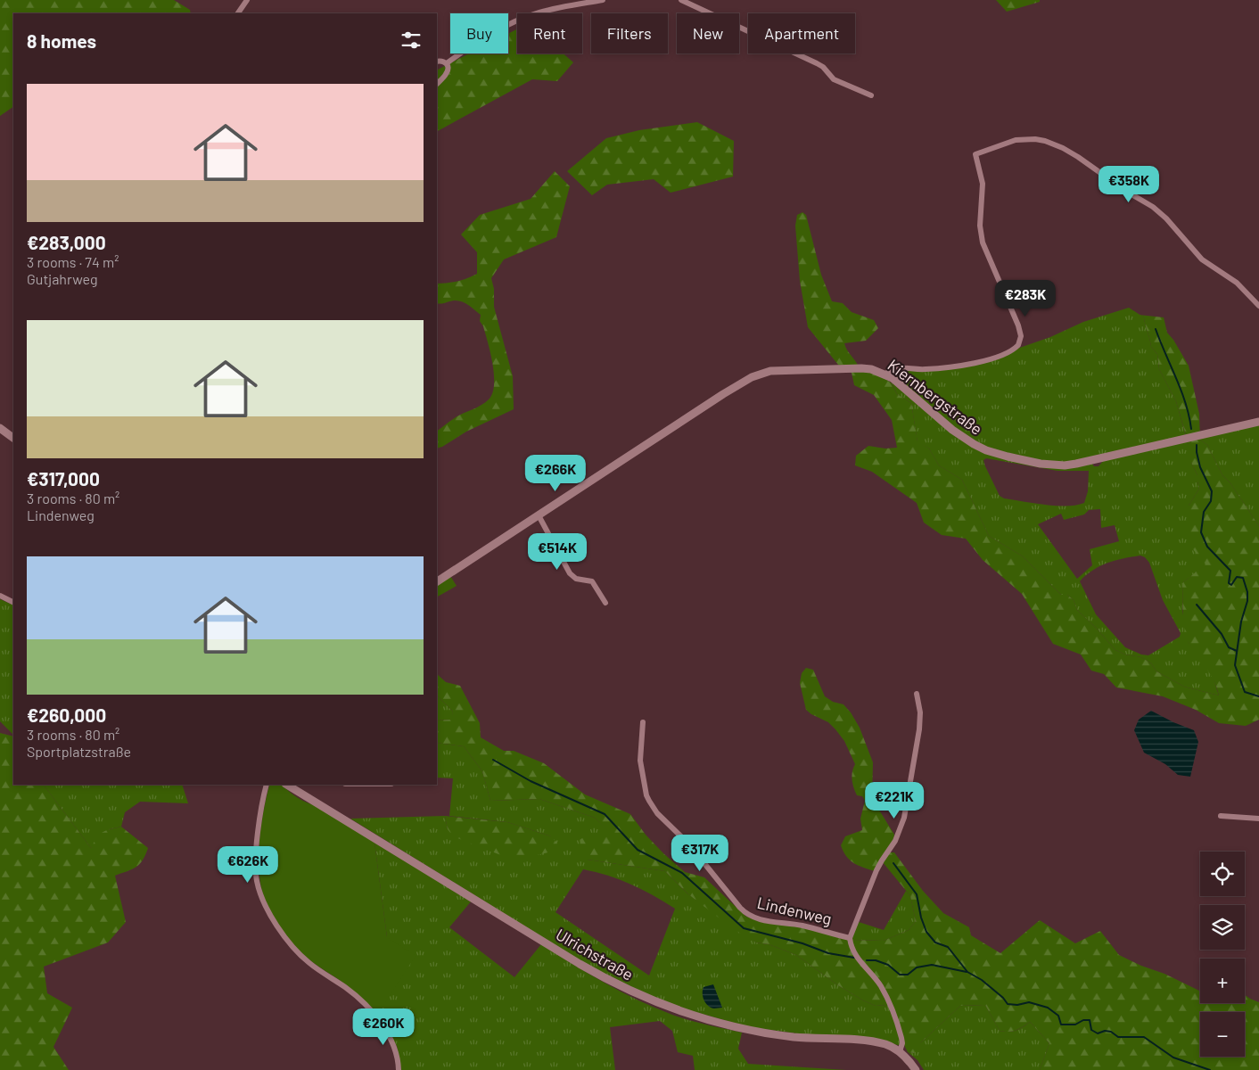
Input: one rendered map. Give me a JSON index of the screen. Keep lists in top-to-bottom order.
{
  "streets": {
    "street": ["Kiernbergstraße", "Lindenweg", "Ulrichstraße"]
  },
  "page": {
    "chip": [
      "Buy",
      "Rent",
      "Filters",
      "New",
      "Apartment"
    ],
    "heading": "8 homes",
    "list": [
      {
        "name": "€283,000",
        "note": "3 rooms · 74 m² · Gutjahrweg"
      },
      {
        "name": "€317,000",
        "note": "3 rooms · 80 m² · Lindenweg"
      },
      {
        "name": "€260,000",
        "note": "3 rooms · 80 m² · Sportplatzstraße"
      }
    ],
    "price": [
      "€358K",
      "€283K",
      "€266K",
      "€514K",
      "€221K",
      "€317K",
      "€626K",
      "€260K"
    ],
    "map_buttons": ["+", "−"]
  }
}
